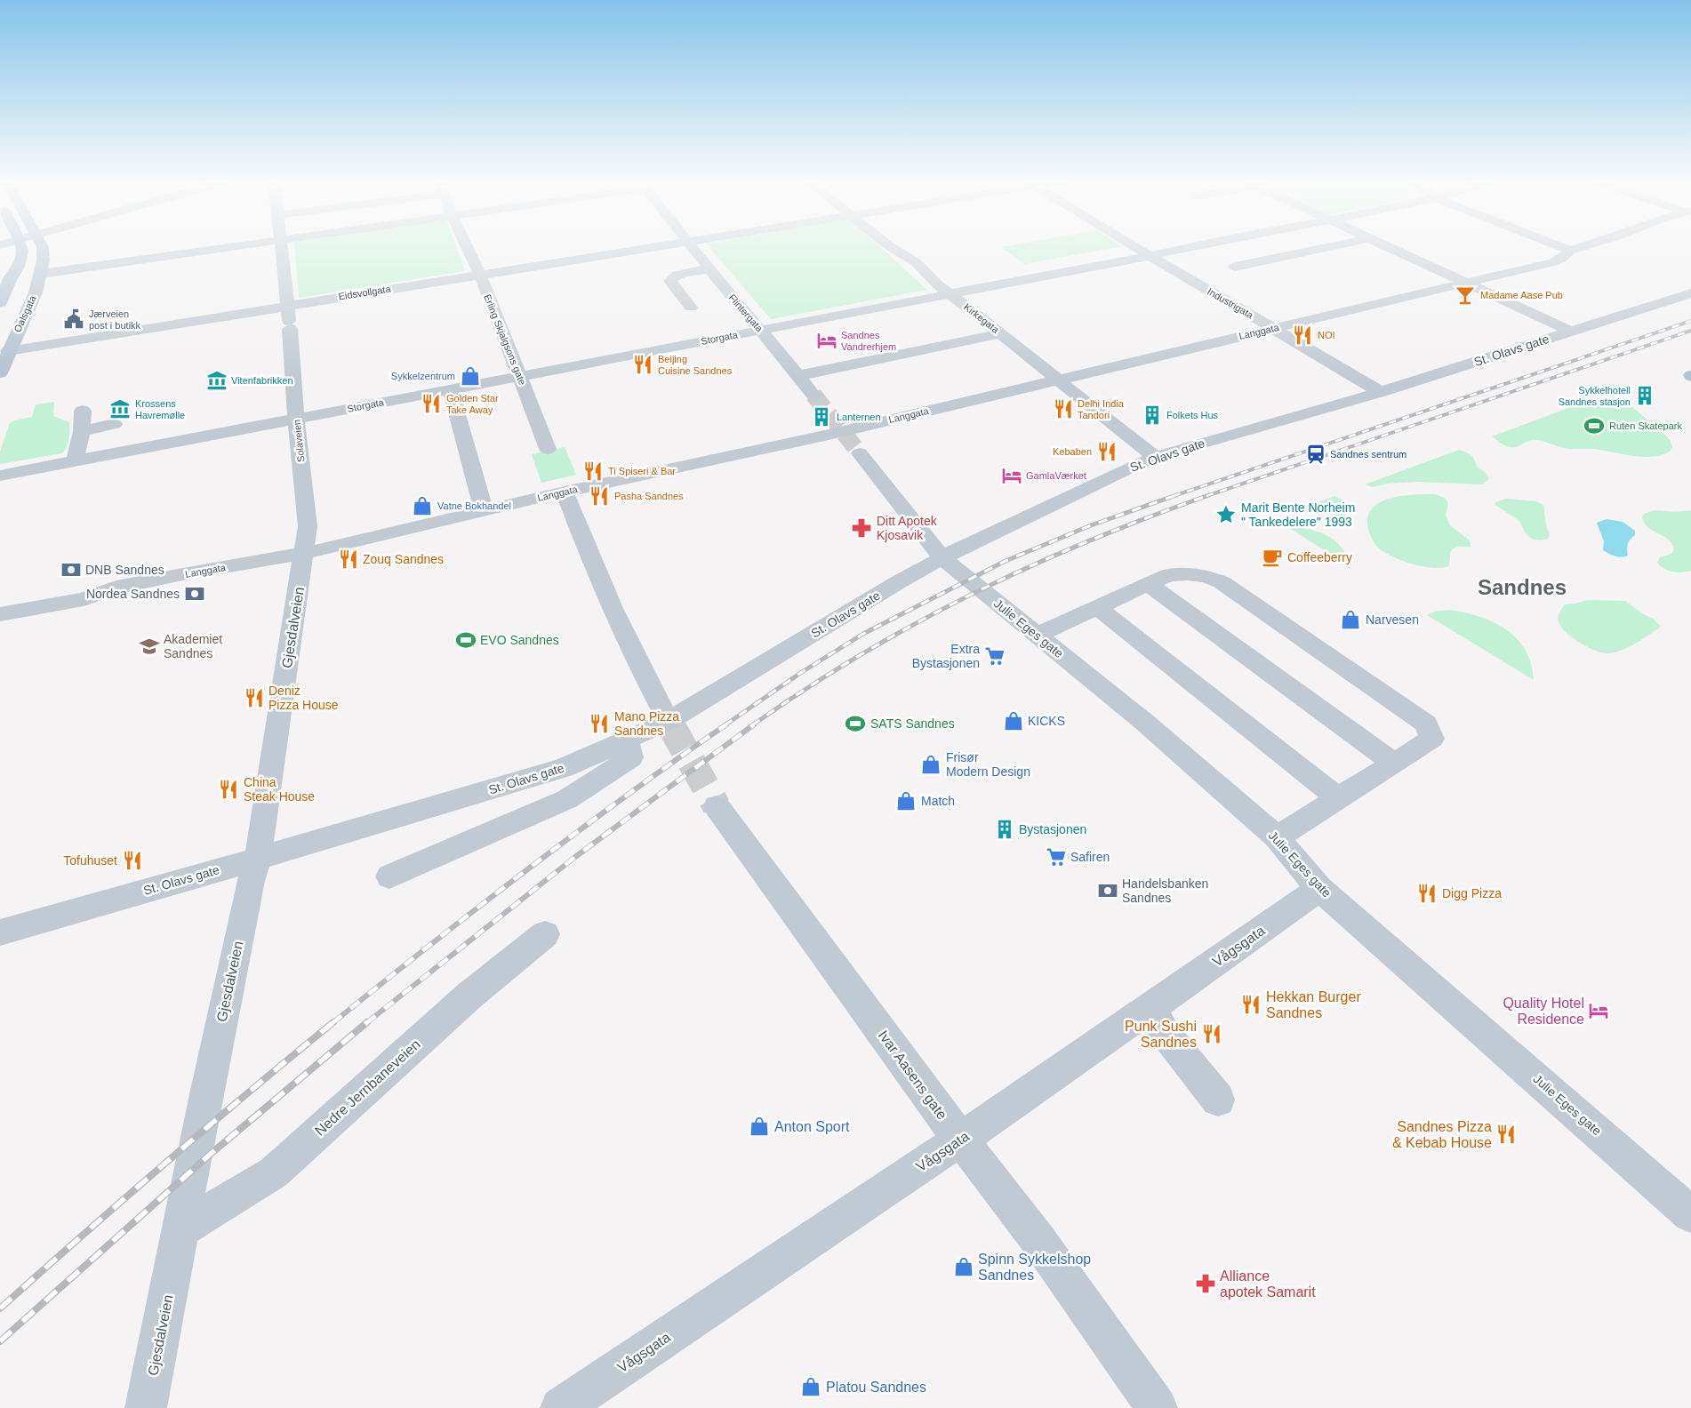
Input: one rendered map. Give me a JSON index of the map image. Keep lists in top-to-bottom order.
{
  "streets": {
    "main road": ["Oalsgata"],
    "street": [
      "Eidsvollgata",
      "Industrigata",
      "Flintergata",
      "Kirkegata",
      "Langgata",
      "Storgata",
      "Erling Skjalgsons gate",
      "St. Olavs gate",
      "Solaveien",
      "Gjesdalveien",
      "Julie Eges gate",
      "Vågsgata",
      "Ivar Aasens gate",
      "Nedre Jernbaneveien"
    ]
  },
  "crossings": [
    ["Eidsvollgata", "Oalsgata"],
    ["Eidsvollgata", "Erling Skjalgsons gate"],
    ["Eidsvollgata", "Solaveien"],
    ["Industrigata", "Langgata"],
    ["Industrigata", "Storgata"],
    ["Industrigata", "St. Olavs gate"],
    ["Flintergata", "Storgata"],
    ["Kirkegata", "Langgata"],
    ["Kirkegata", "Storgata"],
    ["Kirkegata", "St. Olavs gate"],
    ["Langgata", "Solaveien"],
    ["Langgata", "Gjesdalveien"],
    ["Storgata", "Erling Skjalgsons gate"],
    ["Storgata", "Solaveien"],
    ["St. Olavs gate", "Gjesdalveien"],
    ["St. Olavs gate", "Julie Eges gate"],
    ["Solaveien", "Gjesdalveien"],
    ["Gjesdalveien", "Nedre Jernbaneveien"],
    ["Julie Eges gate", "Vågsgata"],
    ["Vågsgata", "Ivar Aasens gate"]
  ],
  "districts": ["Sandnes"],
  "places": {
    "bar": ["Madame Aase Pub"],
    "public building": ["Jærveien post i butikk"],
    "restaurant": [
      "NOI",
      "Beijing Cuisine Sandnes",
      "Golden Star Take Away",
      "Delhi India Tandori",
      "Kebaben",
      "Ti Spiseri & Bar",
      "Pasha Sandnes",
      "Zouq Sandnes",
      "Deniz Pizza House",
      "Mano Pizza Sandnes",
      "China Steak House",
      "Tofuhuset",
      "Digg Pizza",
      "Hekkan Burger Sandnes",
      "Punk Sushi Sandnes",
      "Sandnes Pizza & Kebab House"
    ],
    "hotel": ["Sandnes Vandrerhjem", "GamlaVærket", "Quality Hotel Residence"],
    "shop": [
      "Sykkelzentrum",
      "Vatne Bokhandel",
      "Narvesen",
      "KICKS",
      "Frisør Modern Design",
      "Match",
      "Anton Sport",
      "Spinn Sykkelshop Sandnes",
      "Platou Sandnes"
    ],
    "museum": ["Vitenfabrikken", "Krossens Havremølle"],
    "building": [
      "Sykkelhotell Sandnes stasjon",
      "Folkets Hus",
      "Lanternen",
      "Bystasjonen"
    ],
    "sports": ["Ruten Skatepark", "EVO Sandnes", "SATS Sandnes"],
    "station": ["Sandnes sentrum"],
    "place": ["Marit Bente Norheim \" Tankedelere\" 1993"],
    "pharmacy": ["Ditt Apotek Kjosavik", "Alliance apotek Samarit"],
    "cafe": ["Coffeeberry"],
    "bank": ["DNB Sandnes", "Nordea Sandnes", "Handelsbanken Sandnes"],
    "school or university": ["Akademiet Sandnes"],
    "supermarket": ["Extra Bystasjonen", "Safiren"]
  }
}
